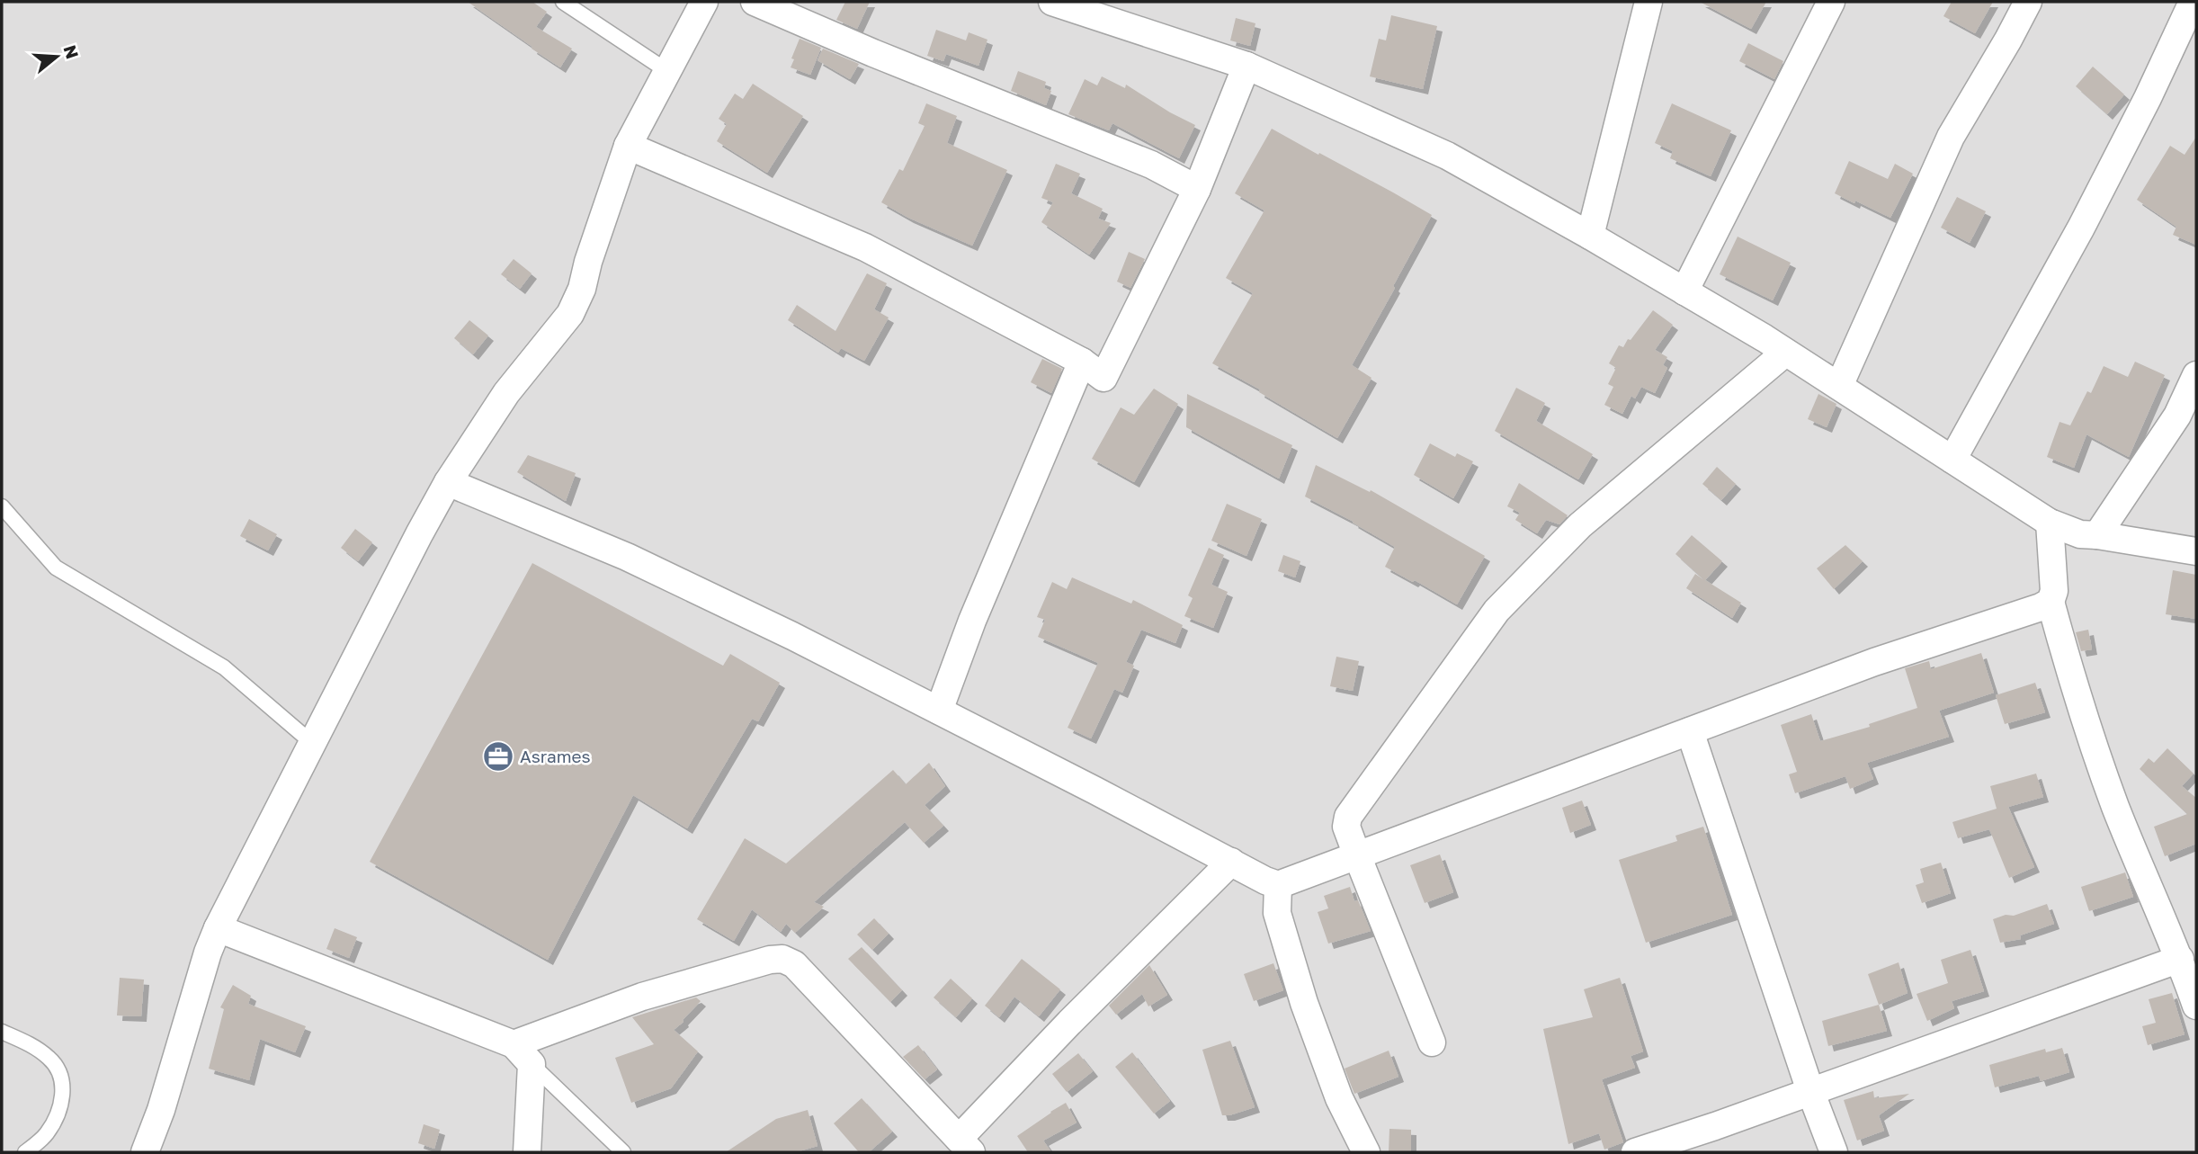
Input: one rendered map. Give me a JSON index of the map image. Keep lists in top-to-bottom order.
{
  "places": {
    "office": ["Asrames"]
  },
  "north": "right"
}
